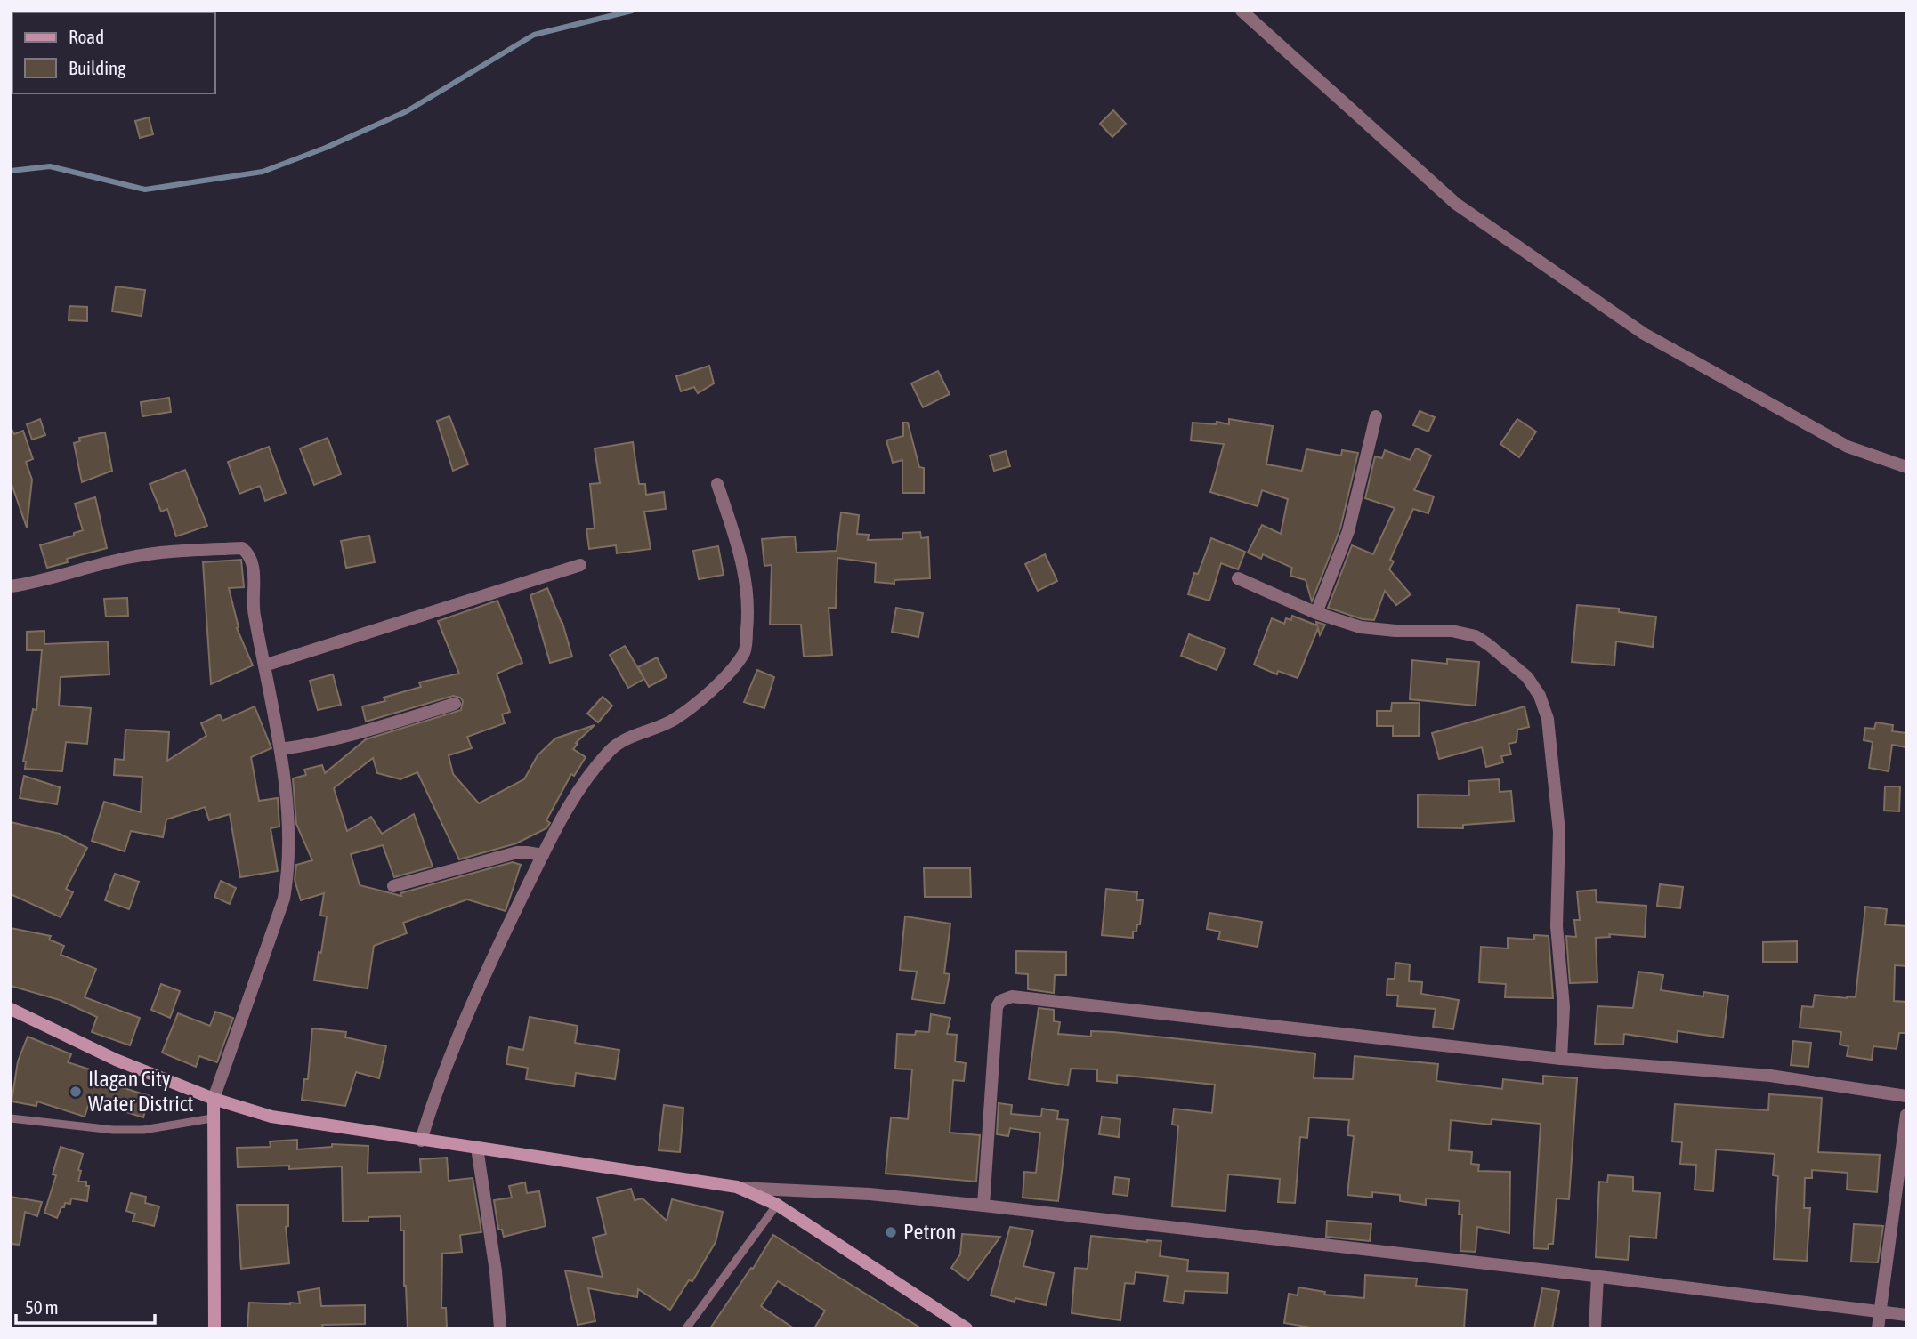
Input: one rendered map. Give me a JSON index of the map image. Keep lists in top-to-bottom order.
{
  "places": ["Ilagan City Water District", "Petron"],
  "legend": ["Road", "Building"],
  "scale_bar": "50 m"
}
